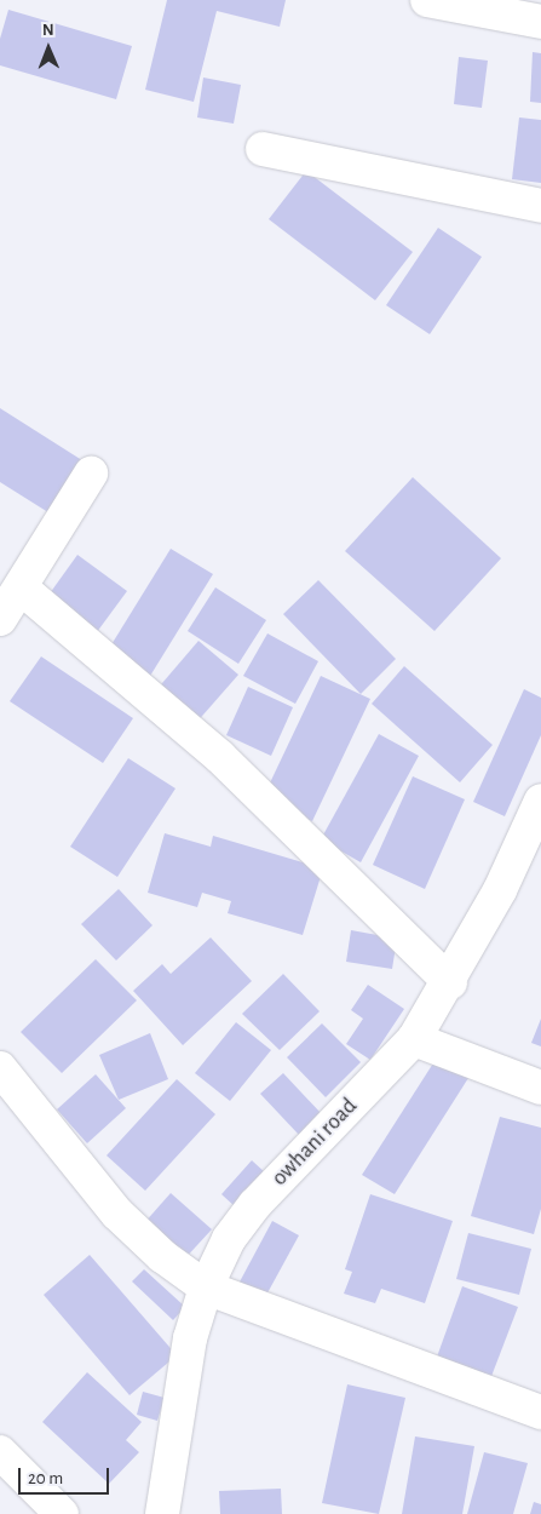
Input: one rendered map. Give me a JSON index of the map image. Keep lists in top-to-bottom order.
{
  "streets": {
    "street": ["owhani road"]
  },
  "scale_bar": "20 m",
  "north": "top"
}
